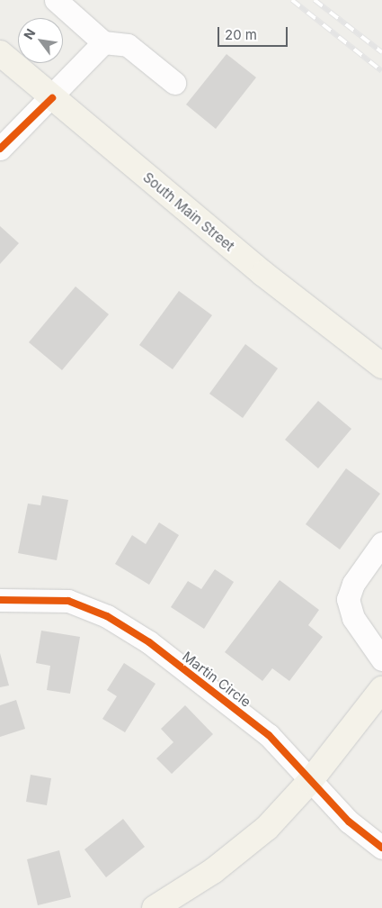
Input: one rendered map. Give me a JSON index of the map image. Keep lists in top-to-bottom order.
{
  "streets": {
    "main road": ["South Main Street"],
    "street": ["Martin Circle"]
  },
  "scale_bar": "20 m",
  "north": "top left"
}
